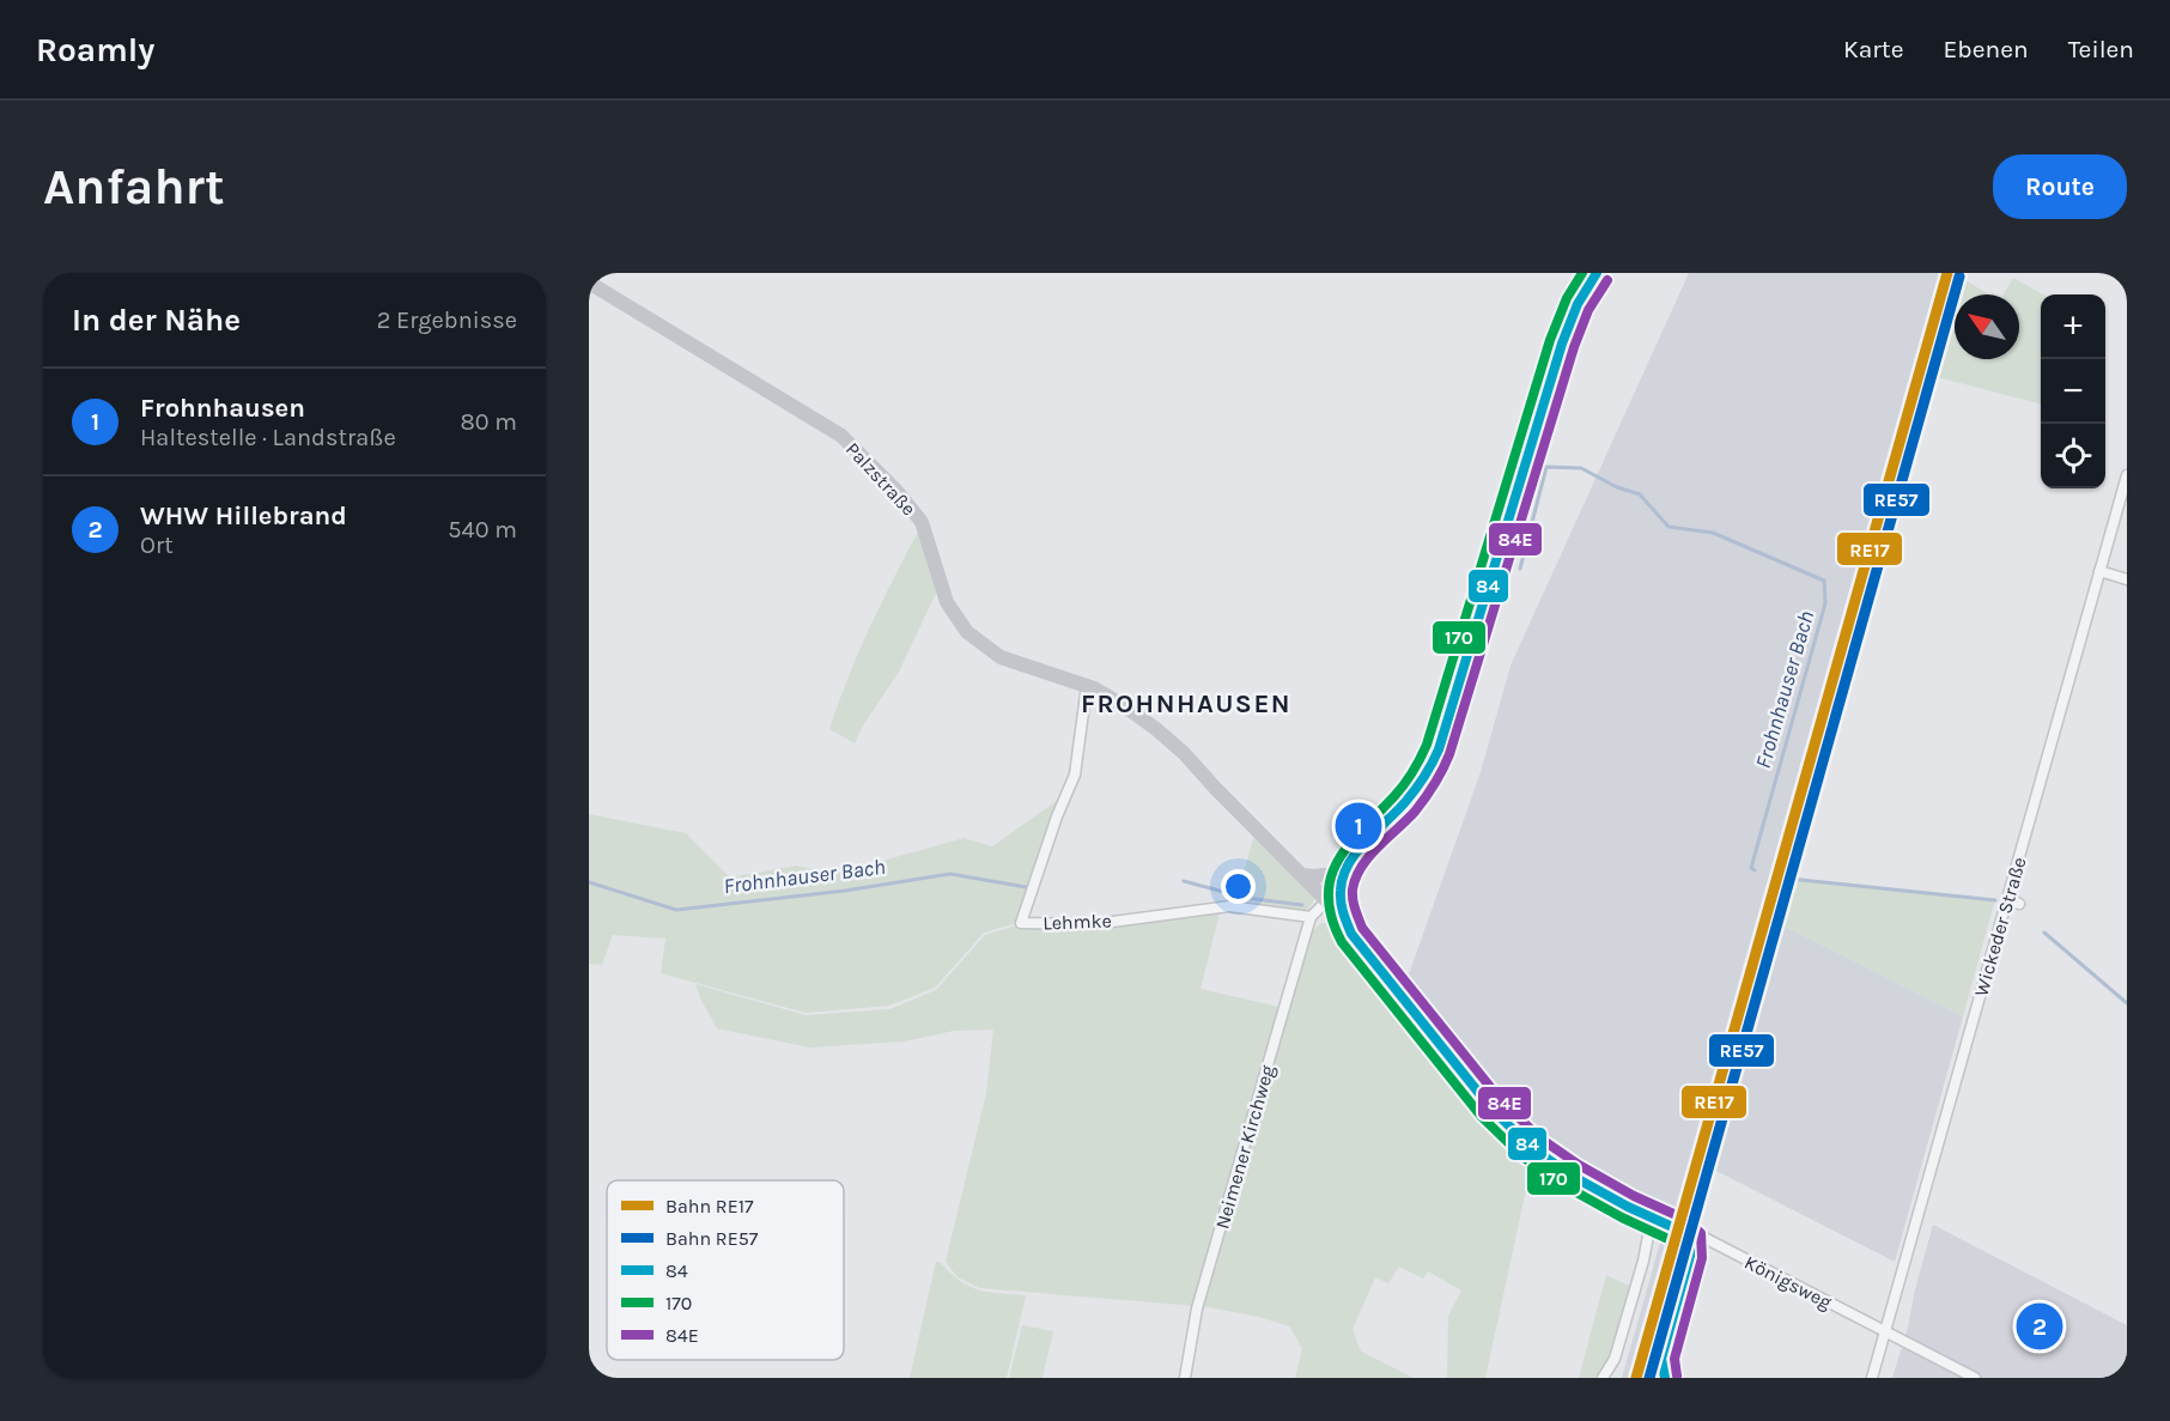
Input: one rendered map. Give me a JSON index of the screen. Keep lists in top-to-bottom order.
{
  "streets": {
    "main road": ["Palzstraße"],
    "street": [
      "Lehmke",
      "Wickeder Straße",
      "Neimener Kirchweg",
      "Königsweg"
    ]
  },
  "crossings": [
    ["Palzstraße", "Lehmke"],
    ["Palzstraße", "Königsweg"],
    ["Lehmke", "Neimener Kirchweg"],
    ["Wickeder Straße", "Königsweg"]
  ],
  "districts": ["FROHNHAUSEN"],
  "water": ["Frohnhauser Bach"],
  "lines": [
    "rail line RE17",
    "transit line 84",
    "transit line 170",
    "rail line RE57",
    "transit line 84E"
  ],
  "legend": [
    "Bahn RE17",
    "Bahn RE57",
    "84",
    "170",
    "84E"
  ],
  "north": "top left",
  "page": {
    "header": "Roamly",
    "nav": ["Karte", "Ebenen", "Teilen"],
    "buttons": "Route",
    "title": "Anfahrt",
    "heading": ["In der Nähe", "2 Ergebnisse"],
    "map_buttons": ["+", "−"],
    "list": [
      {
        "mark": "1",
        "name": "Frohnhausen",
        "note": "Haltestelle · Landstraße",
        "value": "80 m"
      },
      {
        "mark": "2",
        "name": "WHW Hillebrand",
        "note": "Ort",
        "value": "540 m"
      }
    ],
    "pins": ["1", "2"]
  }
}
